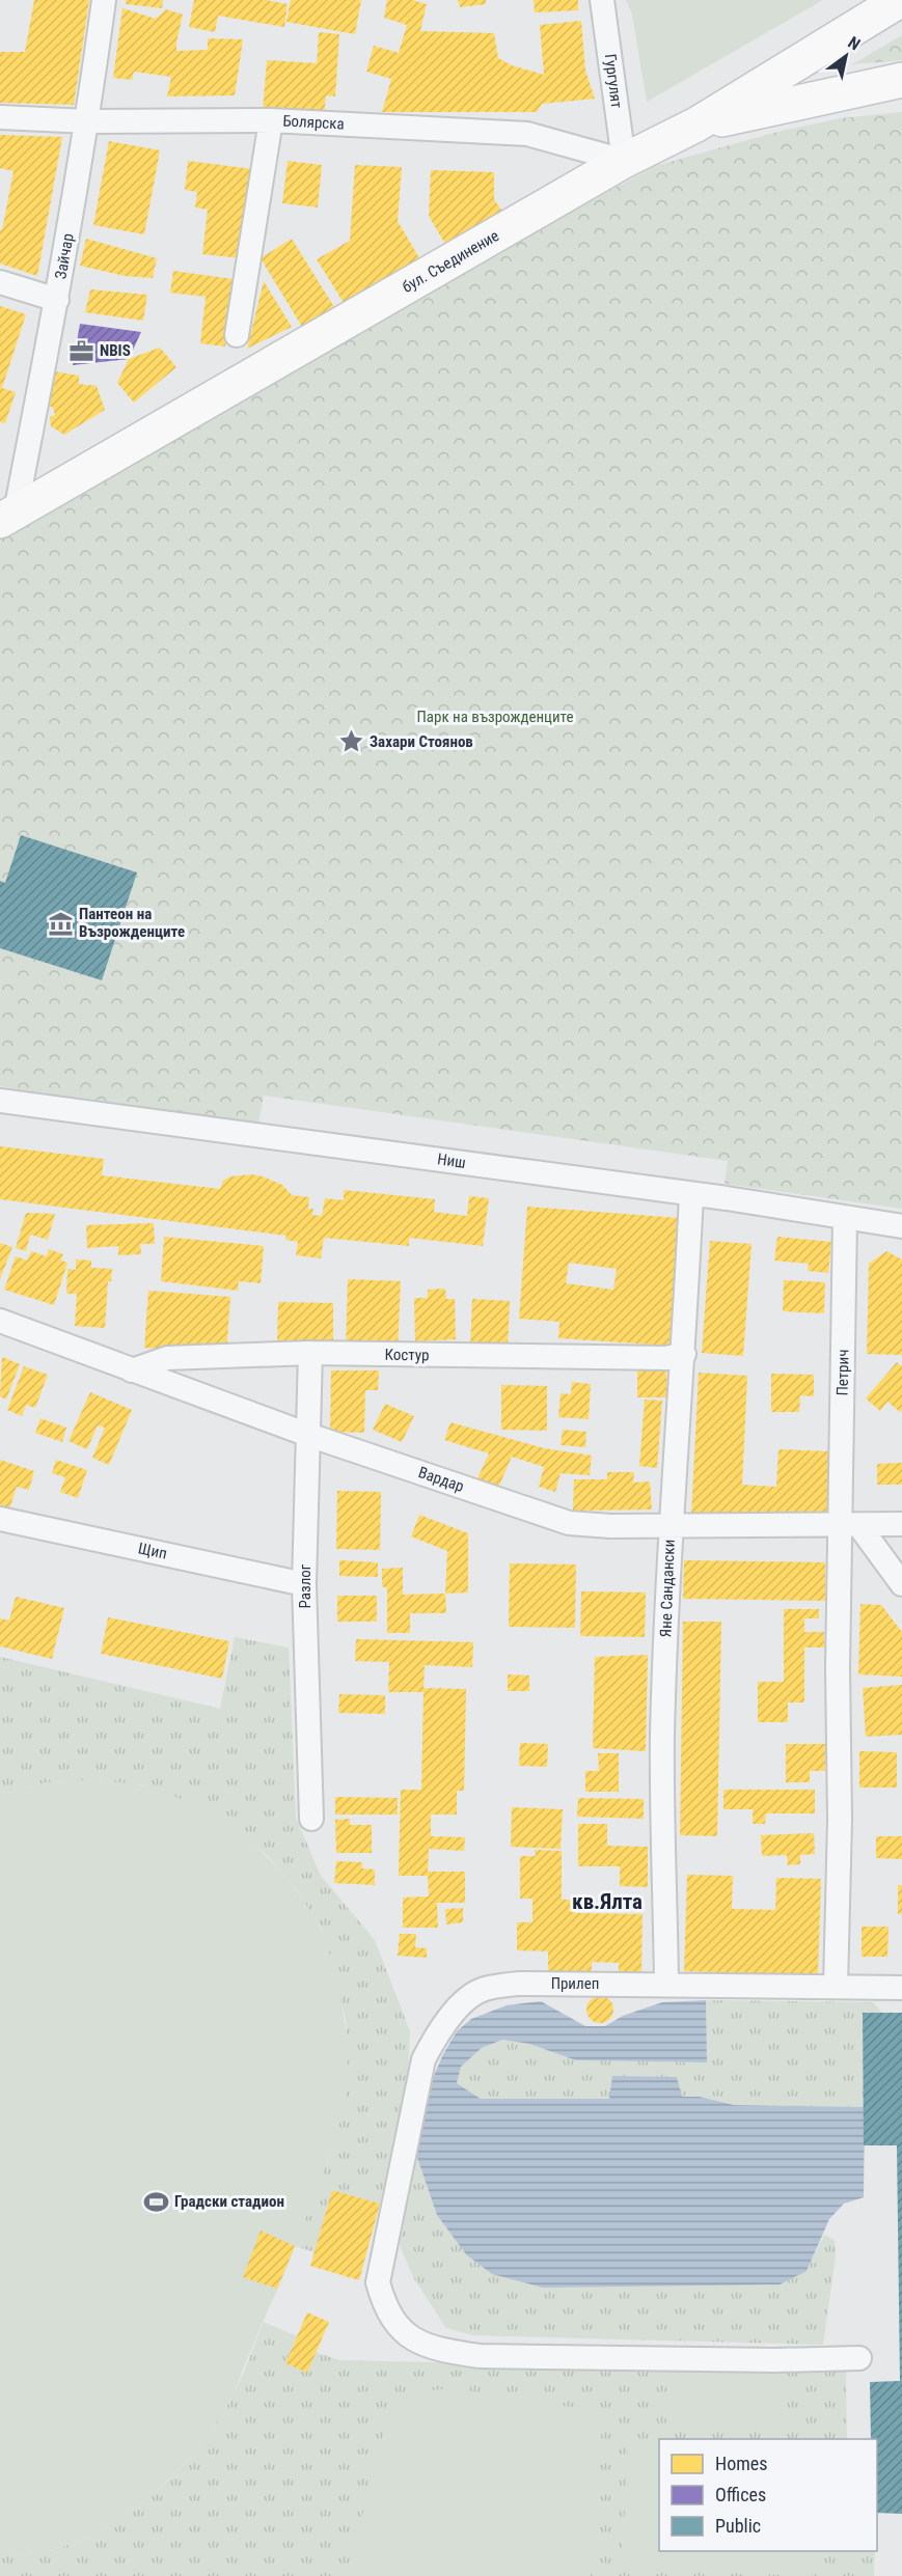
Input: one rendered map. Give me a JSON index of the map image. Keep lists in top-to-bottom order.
{
  "streets": {
    "main road": ["бул. Съединение"],
    "street": [
      "Гургулят",
      "Болярска",
      "Зайчар",
      "Ниш",
      "Костур",
      "Петрич",
      "Вардар",
      "Щип",
      "Разлог",
      "Яне Сандански",
      "Прилеп"
    ]
  },
  "crossings": [
    ["Гургулят", "Болярска"],
    ["Гургулят", "бул. Съединение"],
    ["Болярска", "Зайчар"],
    ["Болярска", "бул. Съединение"],
    ["Зайчар", "бул. Съединение"],
    ["Ниш", "Петрич"],
    ["Ниш", "Яне Сандански"],
    ["Костур", "Вардар"],
    ["Костур", "Разлог"],
    ["Костур", "Яне Сандански"],
    ["Петрич", "Вардар"],
    ["Петрич", "Прилеп"],
    ["Вардар", "Разлог"],
    ["Вардар", "Яне Сандански"],
    ["Щип", "Разлог"],
    ["Яне Сандански", "Прилеп"]
  ],
  "districts": ["кв.Ялта"],
  "parks": ["Парк на възрожденците"],
  "places": {
    "office": ["NBIS"],
    "place": ["Захари Стоянов"],
    "museum": ["Пантеон на Възрожденците"],
    "sports": ["Градски стадион"]
  },
  "legend": ["Homes", "Offices", "Public"],
  "north": "top right"
}
